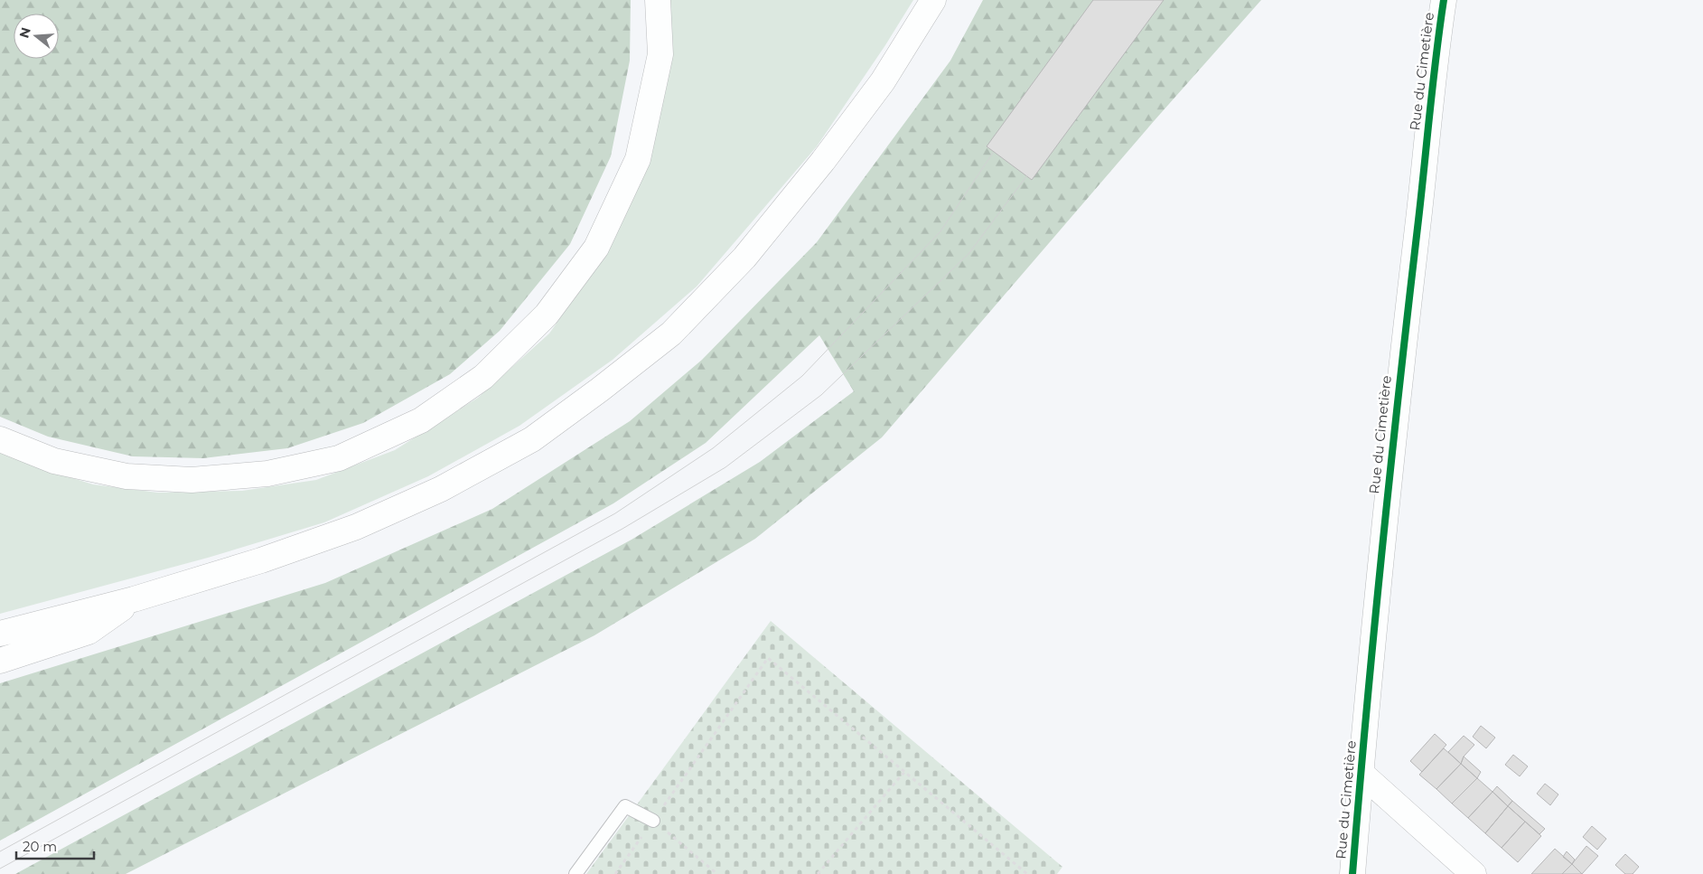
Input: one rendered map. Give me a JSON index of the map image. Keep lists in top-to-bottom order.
{
  "streets": {
    "main road": ["Rue du Cimetière"]
  },
  "scale_bar": "20 m",
  "north": "left"
}
